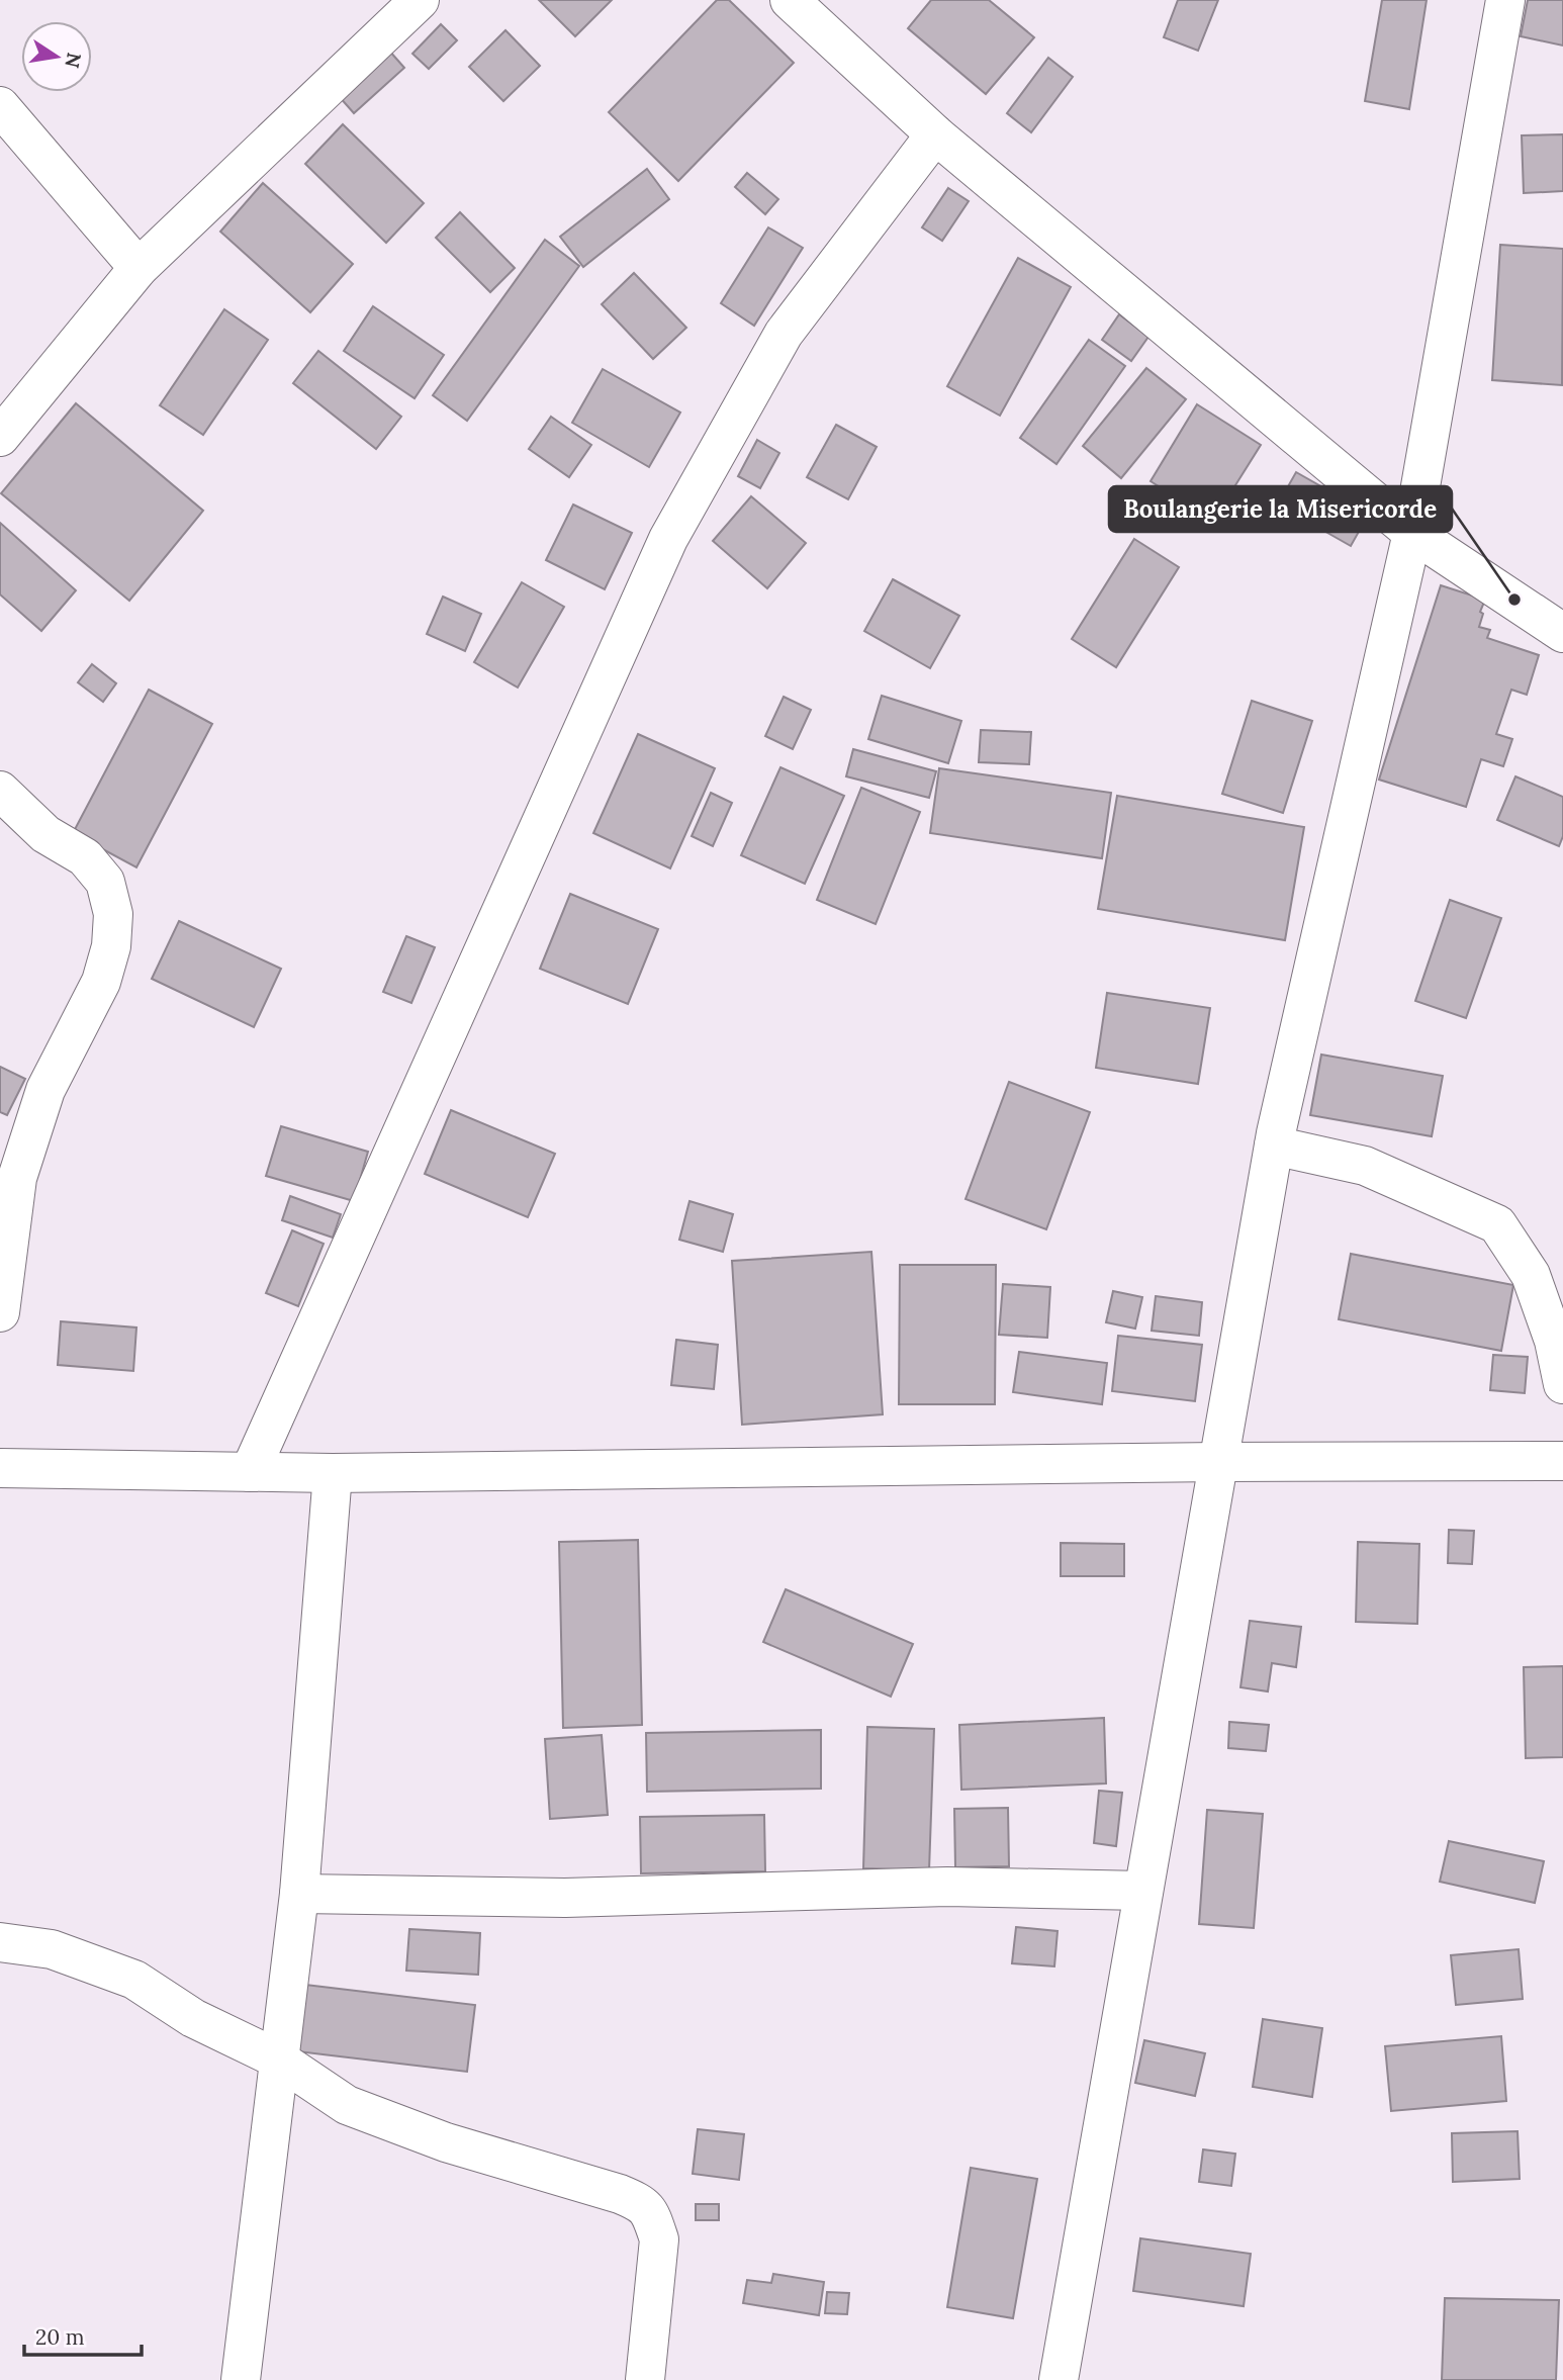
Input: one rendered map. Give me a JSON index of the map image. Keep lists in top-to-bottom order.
{
  "places": ["Boulangerie la Misericorde"],
  "scale_bar": "20 m",
  "north": "right"
}
